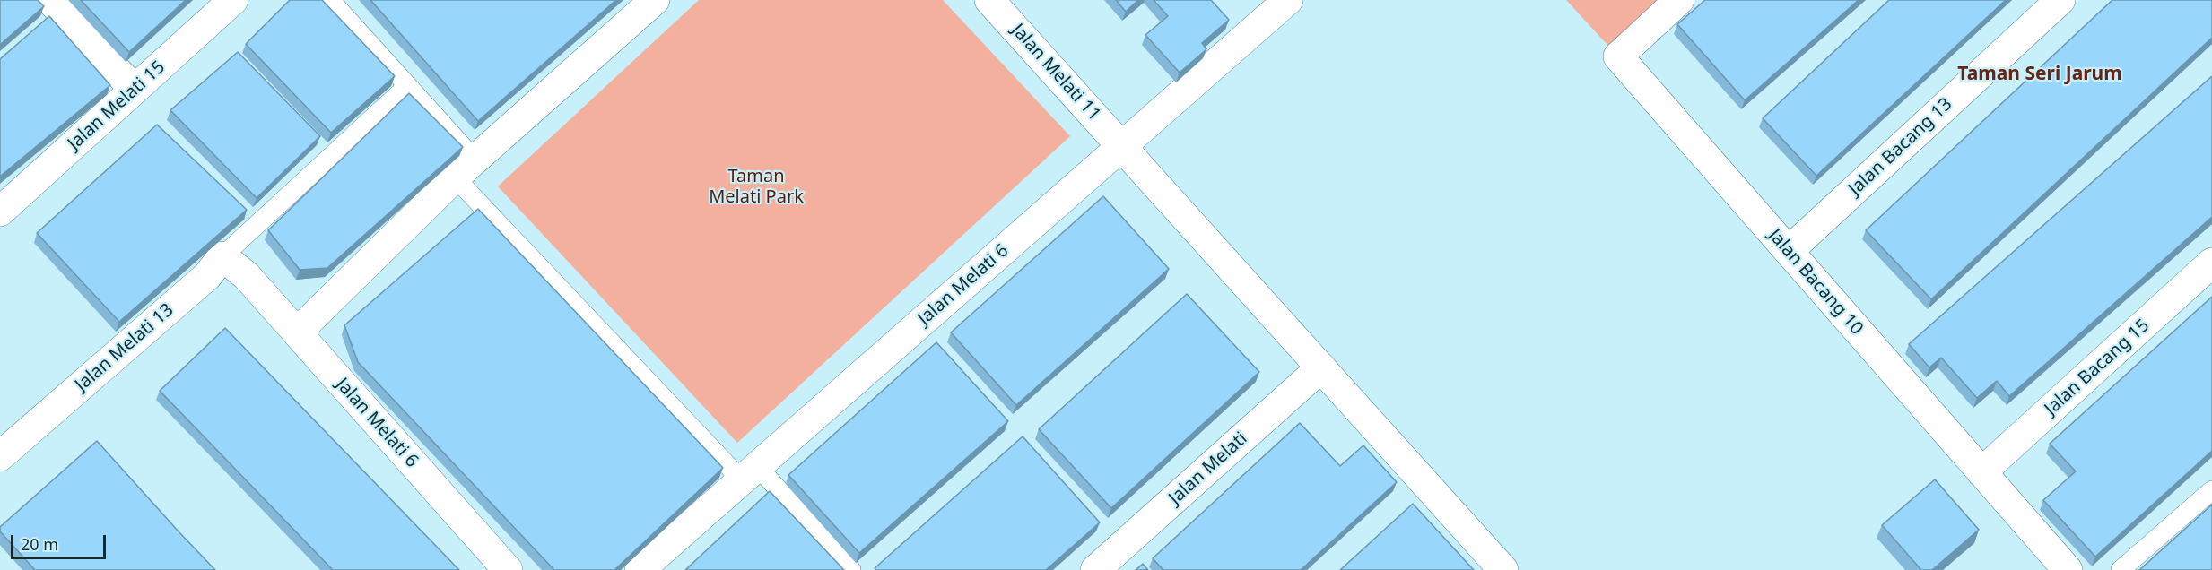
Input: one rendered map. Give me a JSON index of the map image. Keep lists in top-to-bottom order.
{
  "streets": {
    "street": [
      "Jalan Melati 11",
      "Jalan Melati 15",
      "Jalan Bacang 13",
      "Jalan Bacang 10",
      "Jalan Melati 6",
      "Jalan Melati 13",
      "Jalan Bacang 15",
      "Jalan Melati"
    ]
  },
  "crossings": [
    ["Jalan Melati 11", "Jalan Melati 6"],
    ["Jalan Bacang 13", "Jalan Bacang 10"],
    ["Jalan Bacang 10", "Jalan Bacang 15"],
    ["Jalan Melati 6", "Jalan Melati 13"]
  ],
  "districts": ["Taman Seri Jarum"],
  "parks": ["Taman Melati Park"],
  "scale_bar": "20 m"
}
